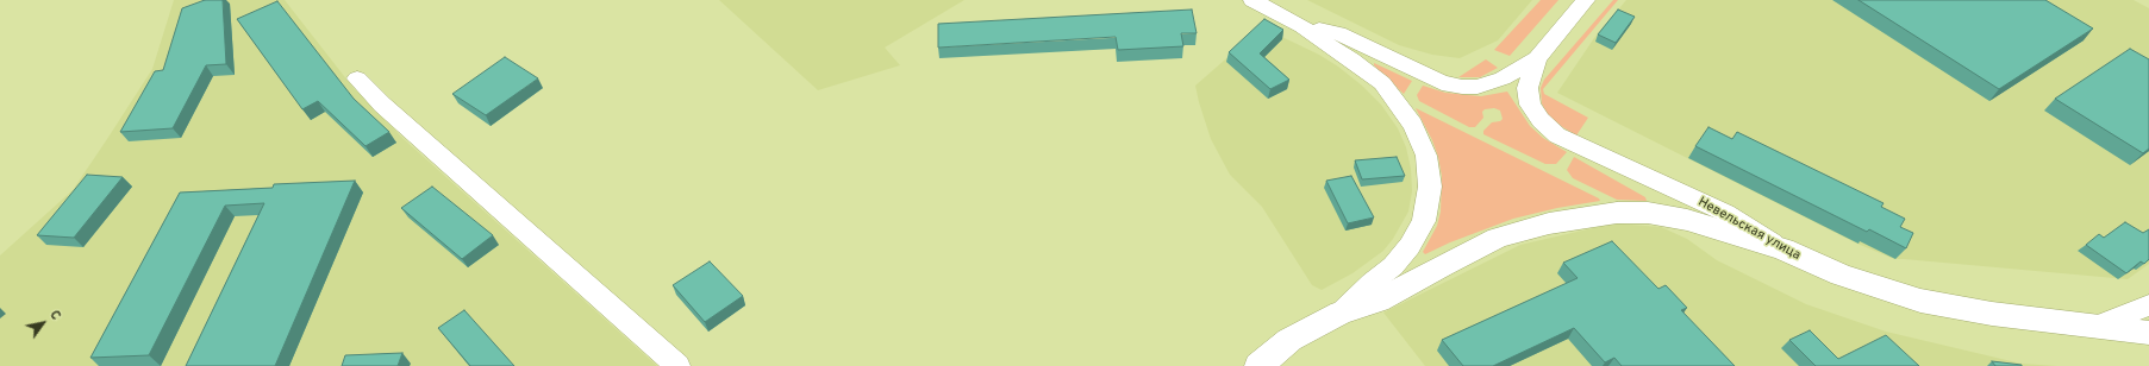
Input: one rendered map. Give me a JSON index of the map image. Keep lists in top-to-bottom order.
{
  "streets": {
    "main road": ["Невельская улица"]
  },
  "north": "top right"
}
